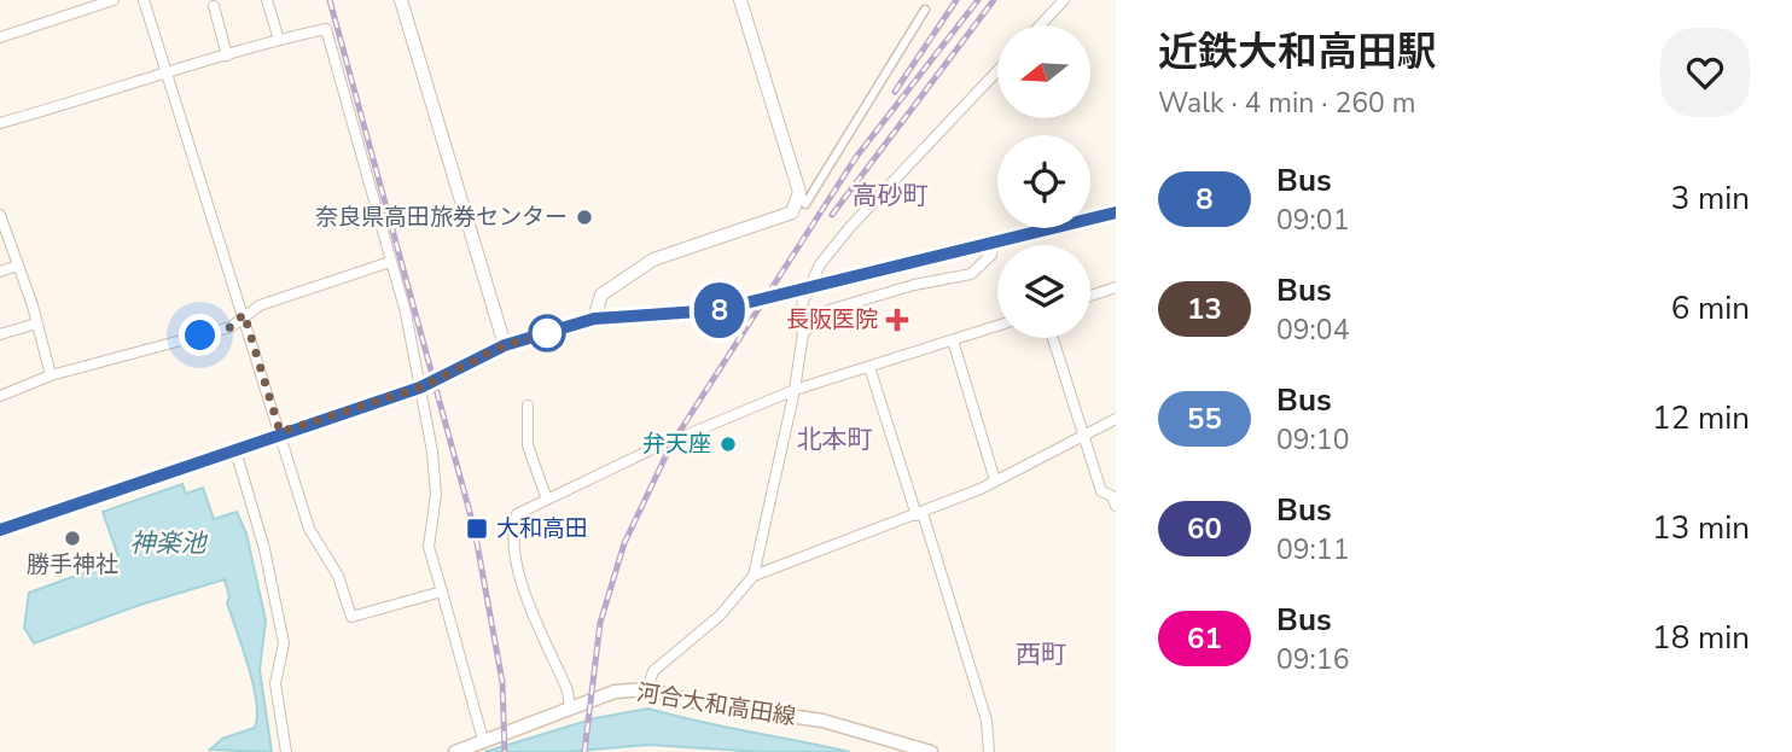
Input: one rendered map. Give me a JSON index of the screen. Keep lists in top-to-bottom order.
{
  "streets": {
    "main road": ["河合大和高田線"]
  },
  "districts": ["高砂町", "北本町", "西町"],
  "water": ["神楽池"],
  "places": {
    "other": ["奈良県高田旅券センター", "弁天座", "勝手神社"],
    "health": ["長阪医院"],
    "transit": ["大和高田"]
  },
  "lines": ["bus line 8"],
  "north": "left",
  "page": {
    "on_map": "8",
    "heading": ["近鉄大和高田駅", "Walk · 4 min · 260 m"],
    "list": [
      {
        "mark": "8",
        "name": "Bus",
        "note": "09:01",
        "value": "3 min"
      },
      {
        "mark": "13",
        "name": "Bus",
        "note": "09:04",
        "value": "6 min"
      },
      {
        "mark": "55",
        "name": "Bus",
        "note": "09:10",
        "value": "12 min"
      },
      {
        "mark": "60",
        "name": "Bus",
        "note": "09:11",
        "value": "13 min"
      },
      {
        "mark": "61",
        "name": "Bus",
        "note": "09:16",
        "value": "18 min"
      }
    ]
  }
}
